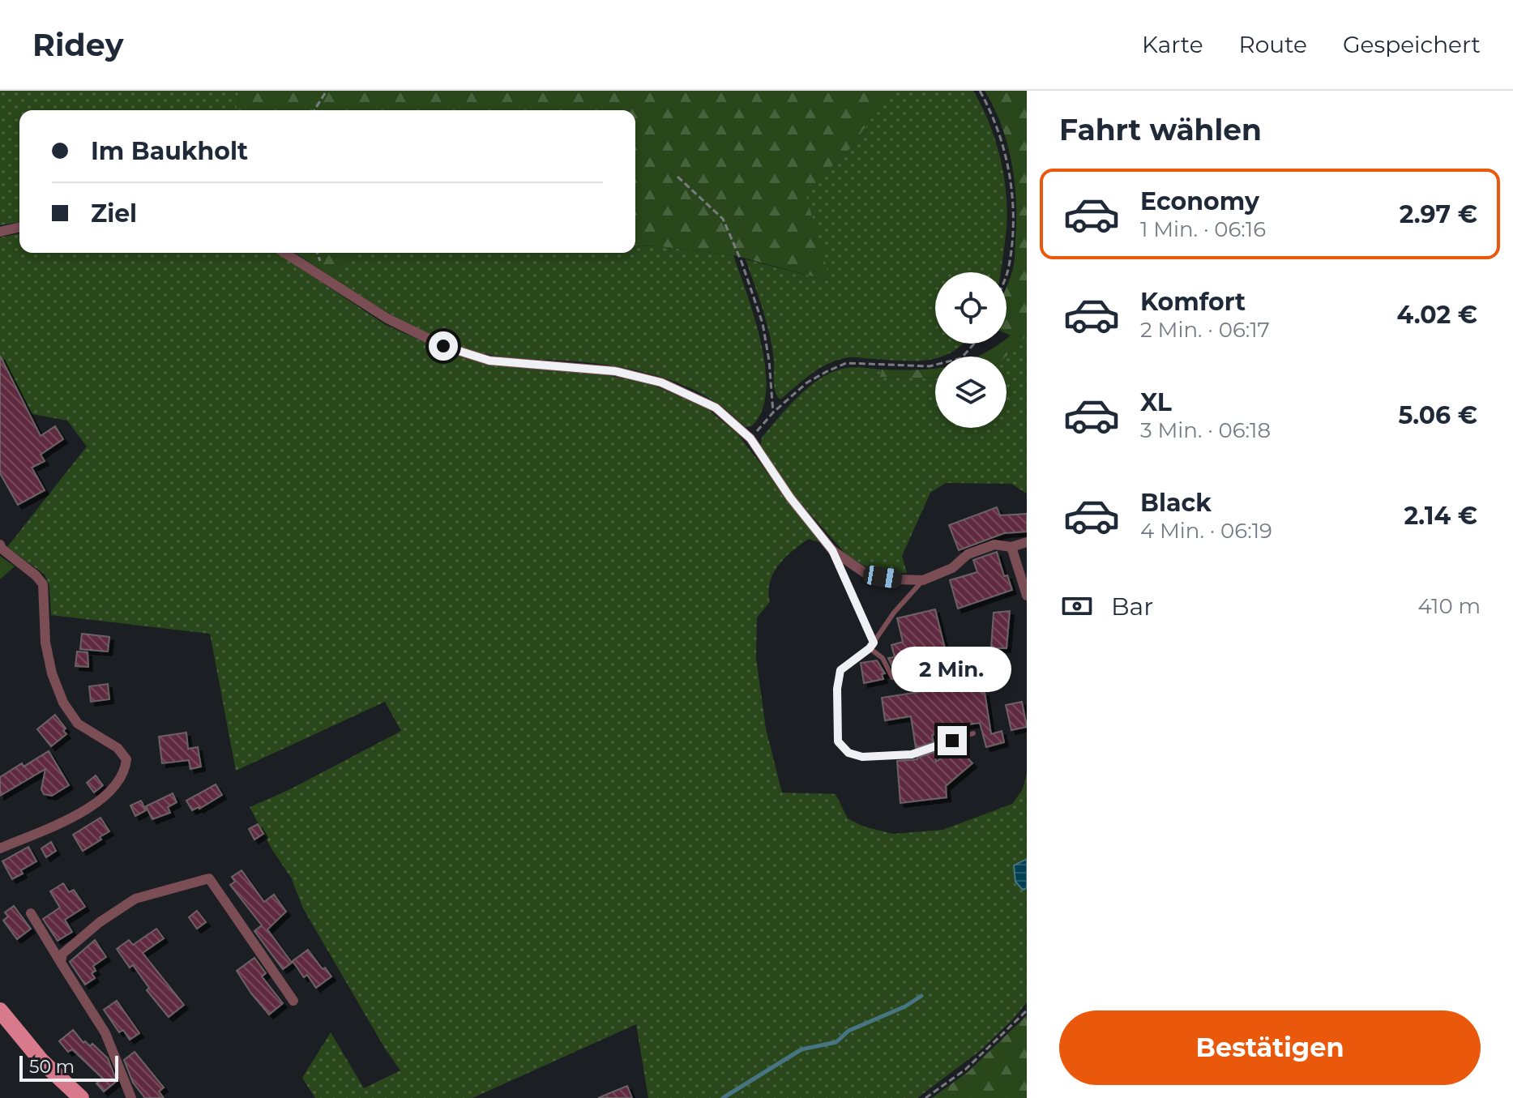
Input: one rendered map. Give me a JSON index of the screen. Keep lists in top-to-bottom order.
{
  "scale_bar": "50 m",
  "page": {
    "header": "Ridey",
    "nav": ["Karte", "Route", "Gespeichert"],
    "heading": "Fahrt wählen",
    "banner": ["Im Baukholt", "Ziel"],
    "list": [
      {
        "name": "Economy",
        "note": "1 Min. · 06:16",
        "value": "2.97 €"
      },
      {
        "name": "Komfort",
        "note": "2 Min. · 06:17",
        "value": "4.02 €"
      },
      {
        "name": "XL",
        "note": "3 Min. · 06:18",
        "value": "5.06 €"
      },
      {
        "name": "Black",
        "note": "4 Min. · 06:19",
        "value": "2.14 €"
      }
    ],
    "pay": ["Bar", "410 m"],
    "bubble": "2 Min.",
    "buttons": "Bestätigen",
    "scale": "50 m"
  }
}
